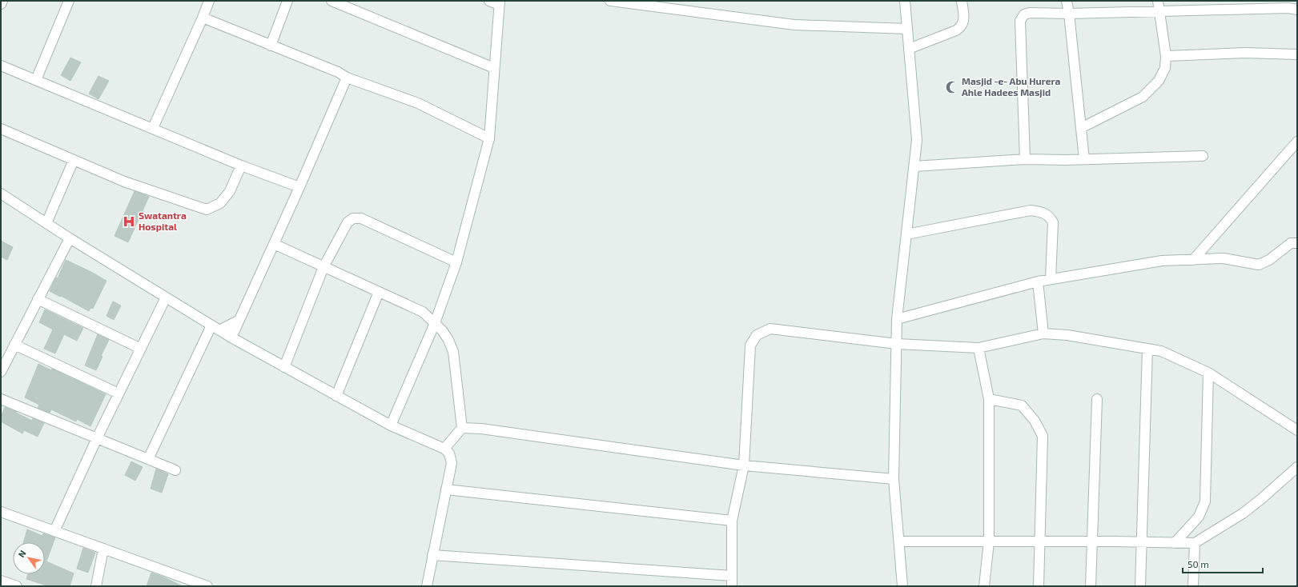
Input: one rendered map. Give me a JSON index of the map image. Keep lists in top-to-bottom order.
{
  "places": {
    "mosque": ["Masjid -e- Abu Hurera Ahle Hadees Masjid"],
    "hospital": ["Swatantra Hospital"]
  },
  "scale_bar": "50 m",
  "north": "top left"
}
